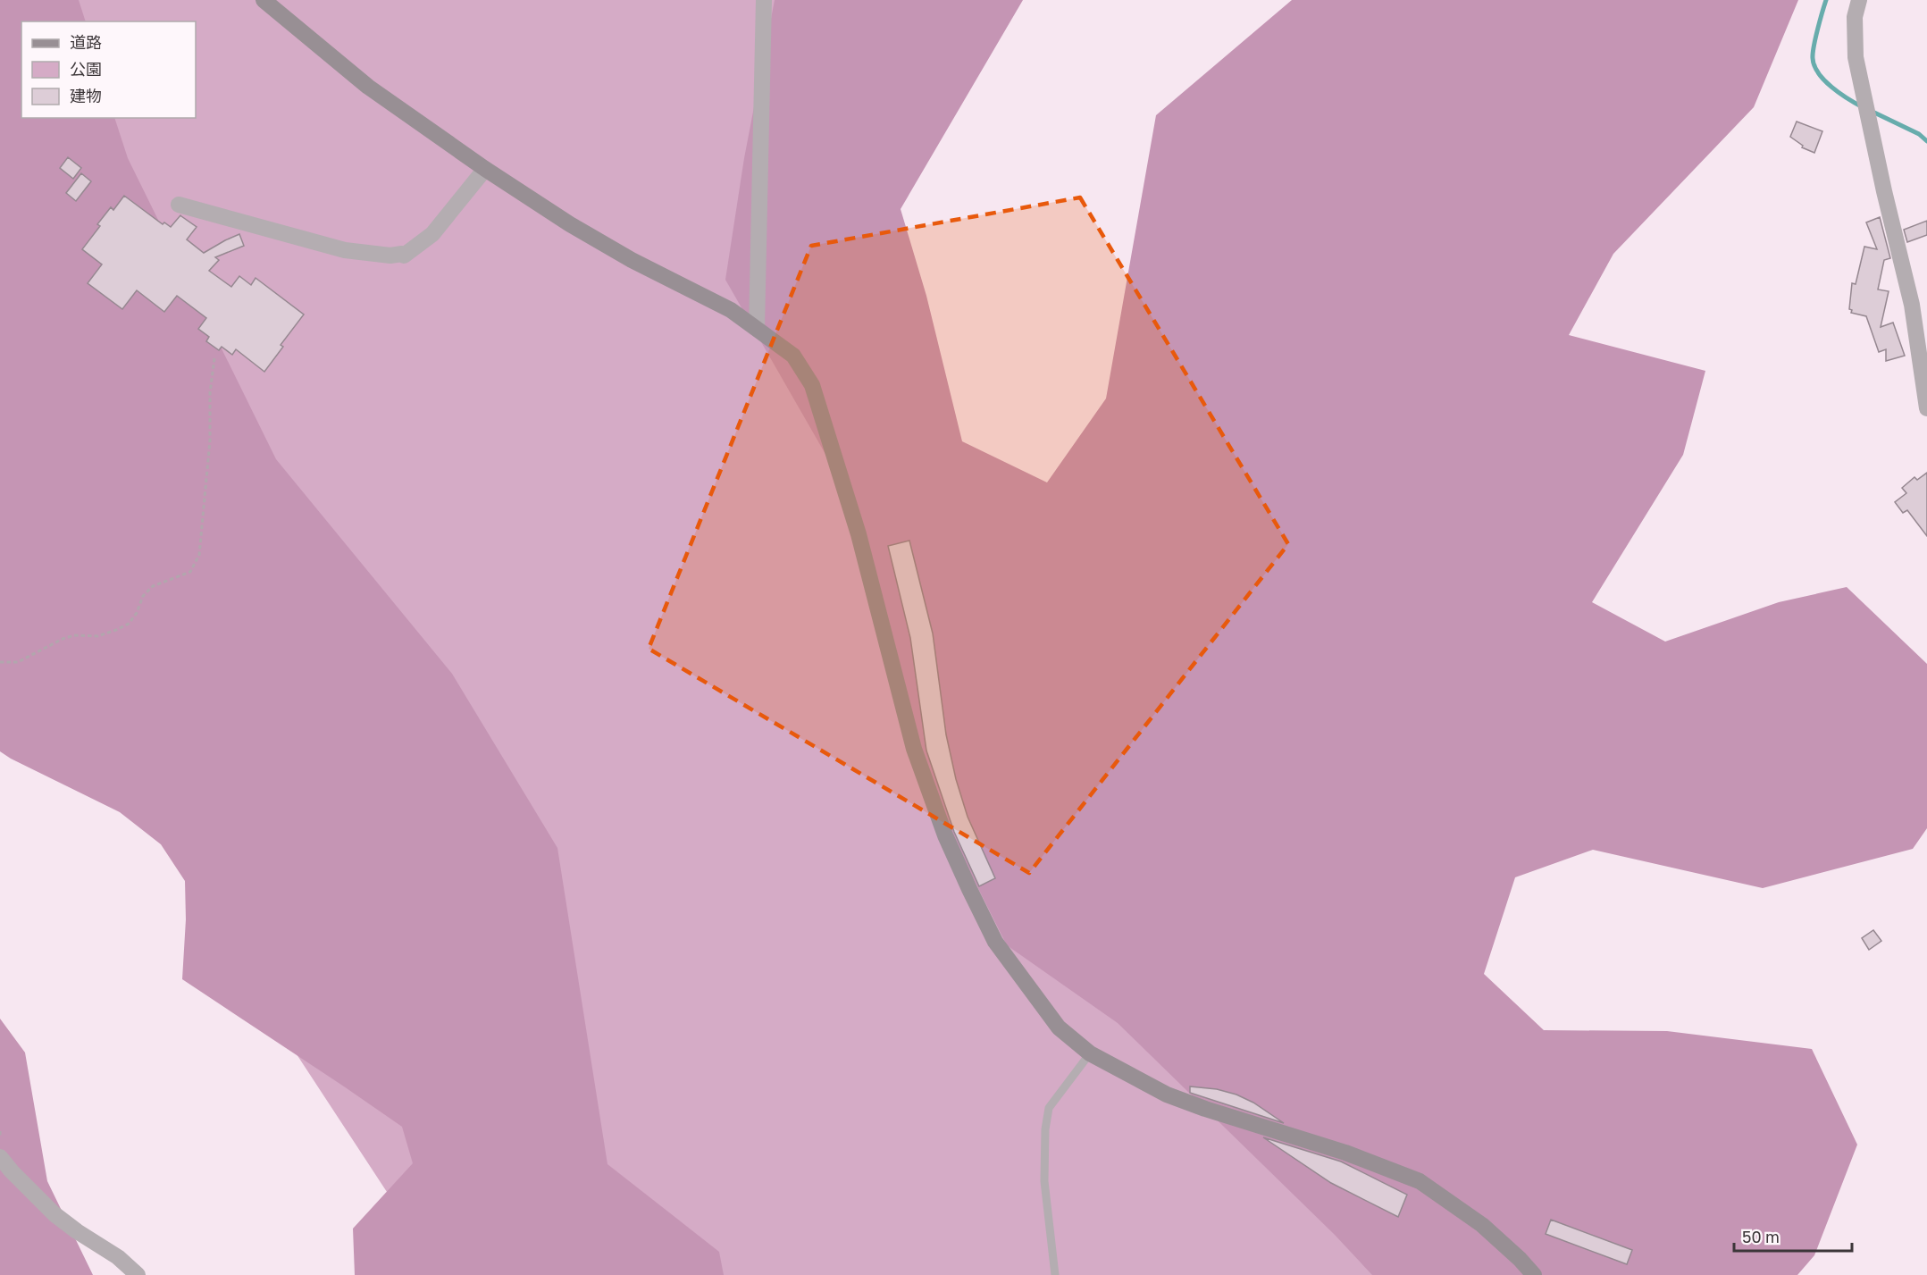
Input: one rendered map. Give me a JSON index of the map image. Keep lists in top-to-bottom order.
{
  "legend": ["道路", "公園", "建物"],
  "scale_bar": "50 m"
}
